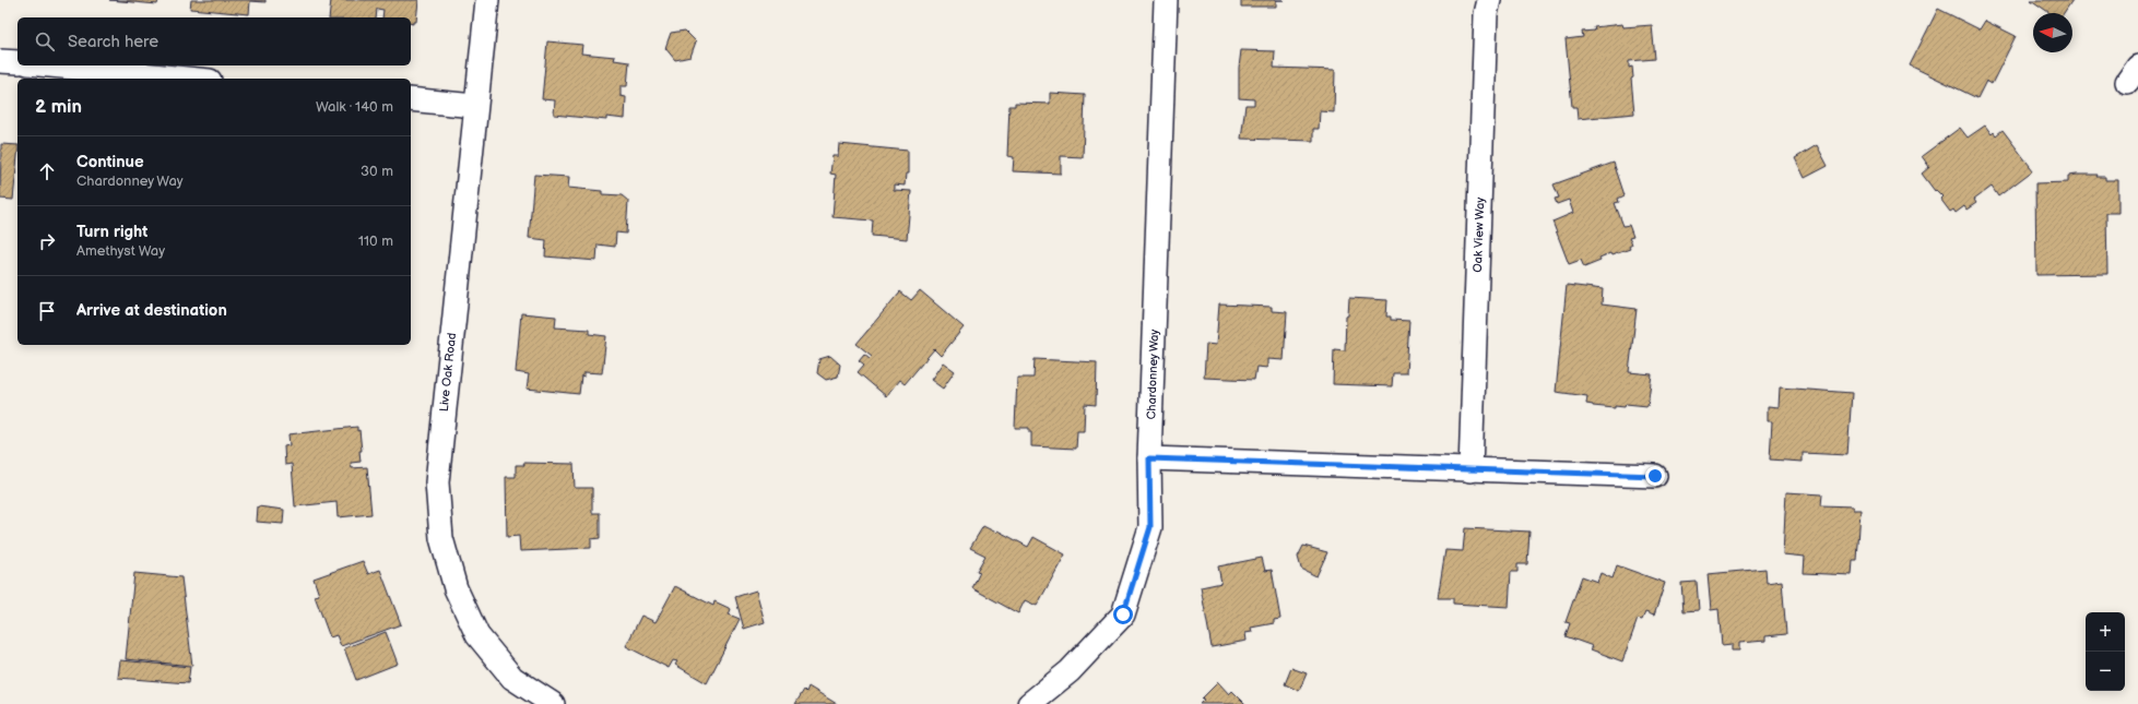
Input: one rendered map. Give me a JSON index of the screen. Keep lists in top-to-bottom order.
{
  "streets": {
    "street": ["Oak View Way", "Live Oak Road", "Chardonney Way"]
  },
  "north": "left",
  "page": {
    "search": "Search here",
    "heading": ["2 min", "Walk · 140 m"],
    "list": [
      ["Continue", "Chardonney Way", "30 m"],
      ["Turn right", "Amethyst Way", "110 m"],
      "Arrive at destination"
    ],
    "map_buttons": ["+", "−"]
  }
}
